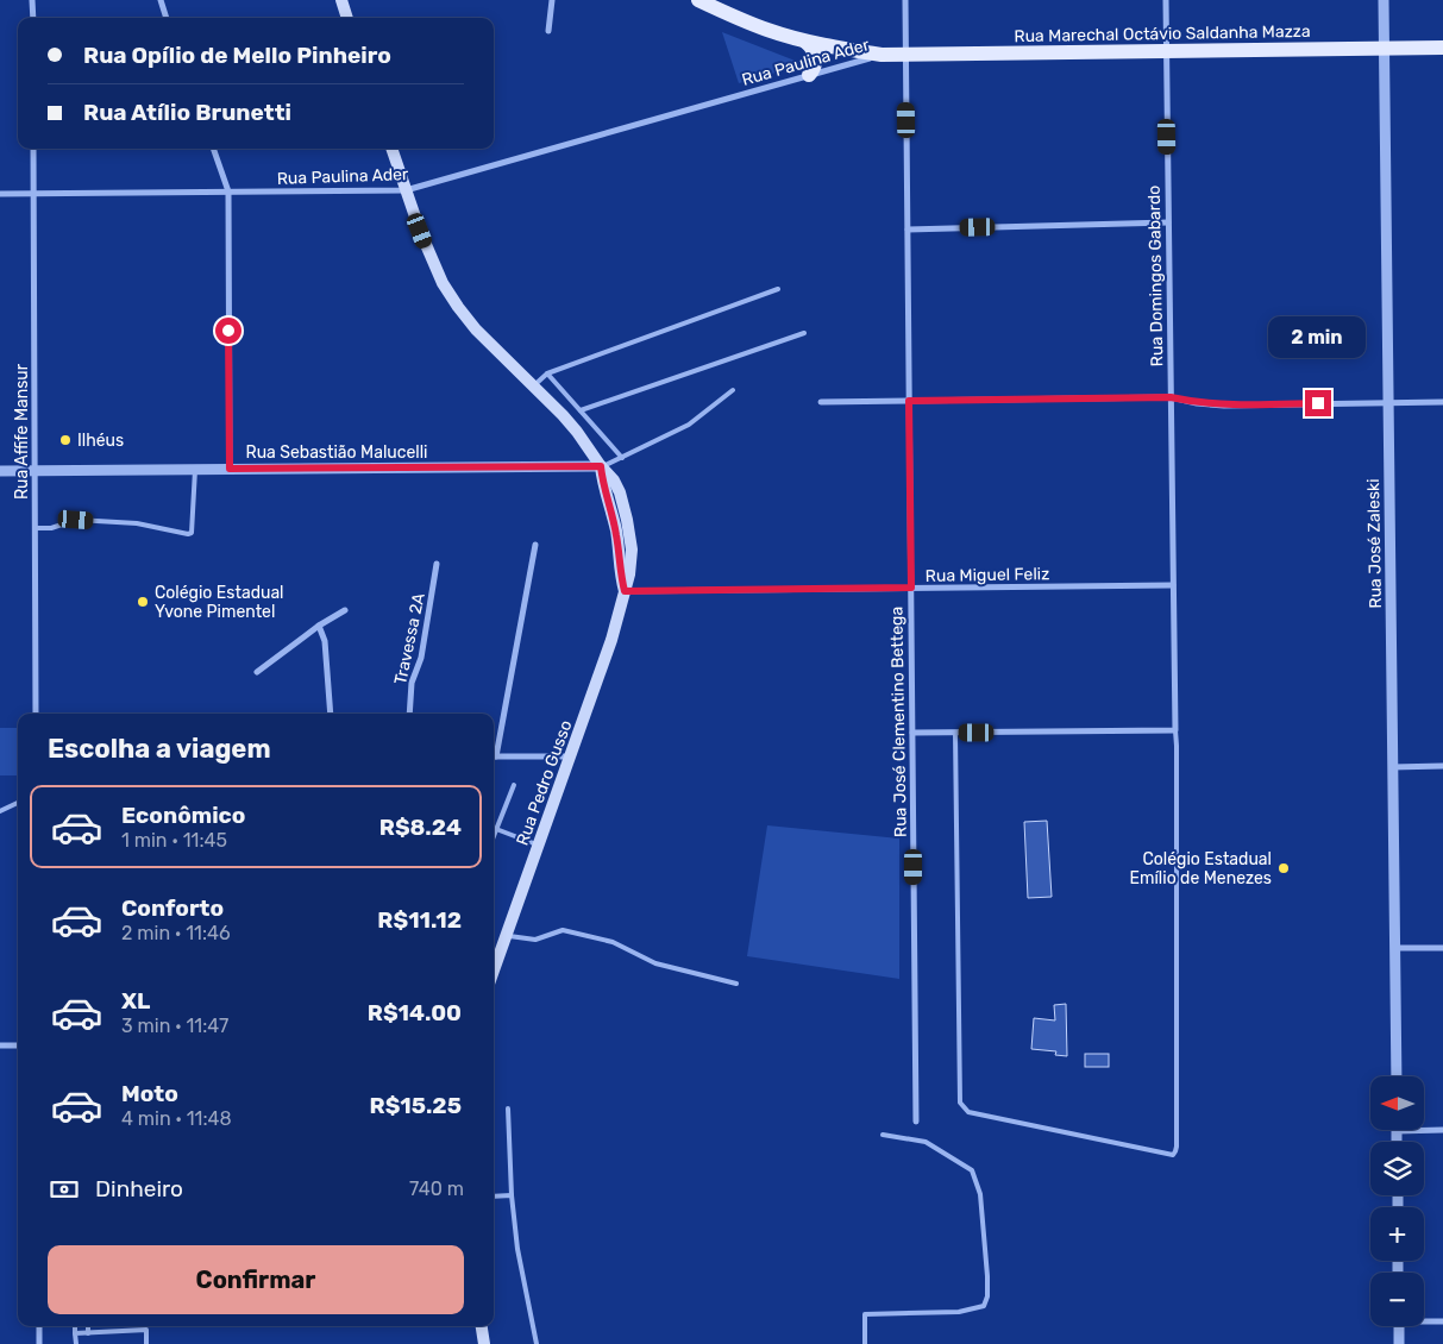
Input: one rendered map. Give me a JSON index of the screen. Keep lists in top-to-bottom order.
{
  "streets": {
    "main road": ["Rua Marechal Octávio Saldanha Mazza", "Rua Pedro Gusso"],
    "street": [
      "Rua Paulina Ader",
      "Rua Domingos Gabardo",
      "Rua Affife Mansur",
      "Rua Sebastião Malucelli",
      "Rua José Zaleski",
      "Rua Miguel Feliz",
      "Travessa 2A",
      "Rua José Clementino Bettega"
    ]
  },
  "crossings": [
    ["Rua Marechal Octávio Saldanha Mazza", "Rua Paulina Ader"],
    ["Rua Marechal Octávio Saldanha Mazza", "Rua Domingos Gabardo"],
    ["Rua Marechal Octávio Saldanha Mazza", "Rua José Zaleski"],
    ["Rua Marechal Octávio Saldanha Mazza", "Rua José Clementino Bettega"],
    ["Rua Paulina Ader", "Rua Affife Mansur"],
    ["Rua Paulina Ader", "Rua Pedro Gusso"],
    ["Rua Domingos Gabardo", "Rua Miguel Feliz"],
    ["Rua Affife Mansur", "Rua Sebastião Malucelli"],
    ["Rua Sebastião Malucelli", "Rua Pedro Gusso"],
    ["Rua Miguel Feliz", "Rua José Clementino Bettega"],
    ["Rua Miguel Feliz", "Rua Pedro Gusso"]
  ],
  "places": ["Ilhéus", "Colégio Estadual Yvone Pimentel", "Colégio Estadual Emílio de Menezes"],
  "north": "left",
  "page": {
    "banner": ["Rua Opílio de Mello Pinheiro", "Rua Atílio Brunetti"],
    "bubble": "2 min",
    "heading": "Escolha a viagem",
    "list": [
      {
        "name": "Econômico",
        "note": "1 min · 11:45",
        "value": "R$8.24"
      },
      {
        "name": "Conforto",
        "note": "2 min · 11:46",
        "value": "R$11.12"
      },
      {
        "name": "XL",
        "note": "3 min · 11:47",
        "value": "R$14.00"
      },
      {
        "name": "Moto",
        "note": "4 min · 11:48",
        "value": "R$15.25"
      }
    ],
    "map_buttons": ["+", "−"],
    "pay": ["Dinheiro", "740 m"],
    "buttons": "Confirmar"
  }
}
